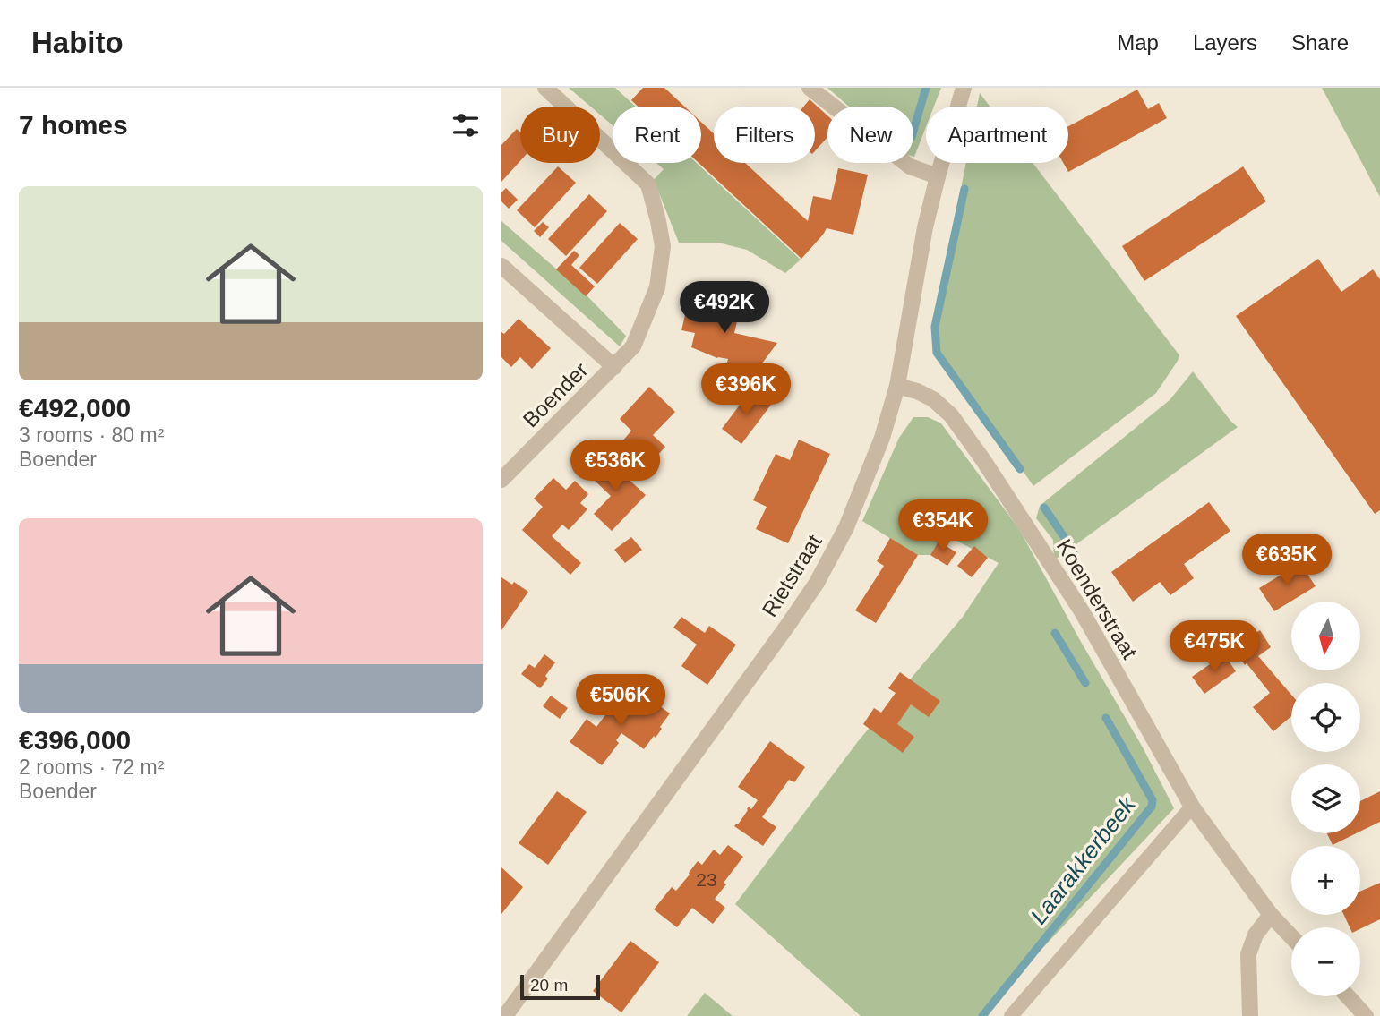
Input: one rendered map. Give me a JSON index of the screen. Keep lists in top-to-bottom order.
{
  "streets": {
    "street": ["Boender", "Rietstraat", "Koenderstraat"]
  },
  "crossings": [
    ["Rietstraat", "Koenderstraat"]
  ],
  "water": ["Laarakkerbeek"],
  "house_numbers": ["23"],
  "scale_bar": "20 m",
  "north": "bottom",
  "page": {
    "header": "Habito",
    "nav": ["Map", "Layers", "Share"],
    "heading": "7 homes",
    "chip": [
      "Buy",
      "Rent",
      "Filters",
      "New",
      "Apartment"
    ],
    "list": [
      {
        "name": "€492,000",
        "note": "3 rooms · 80 m² · Boender"
      },
      {
        "name": "€396,000",
        "note": "2 rooms · 72 m² · Boender"
      }
    ],
    "price": [
      "€492K",
      "€396K",
      "€536K",
      "€354K",
      "€635K",
      "€475K",
      "€506K"
    ],
    "map_buttons": ["+", "−"],
    "scale": "20 m"
  }
}
